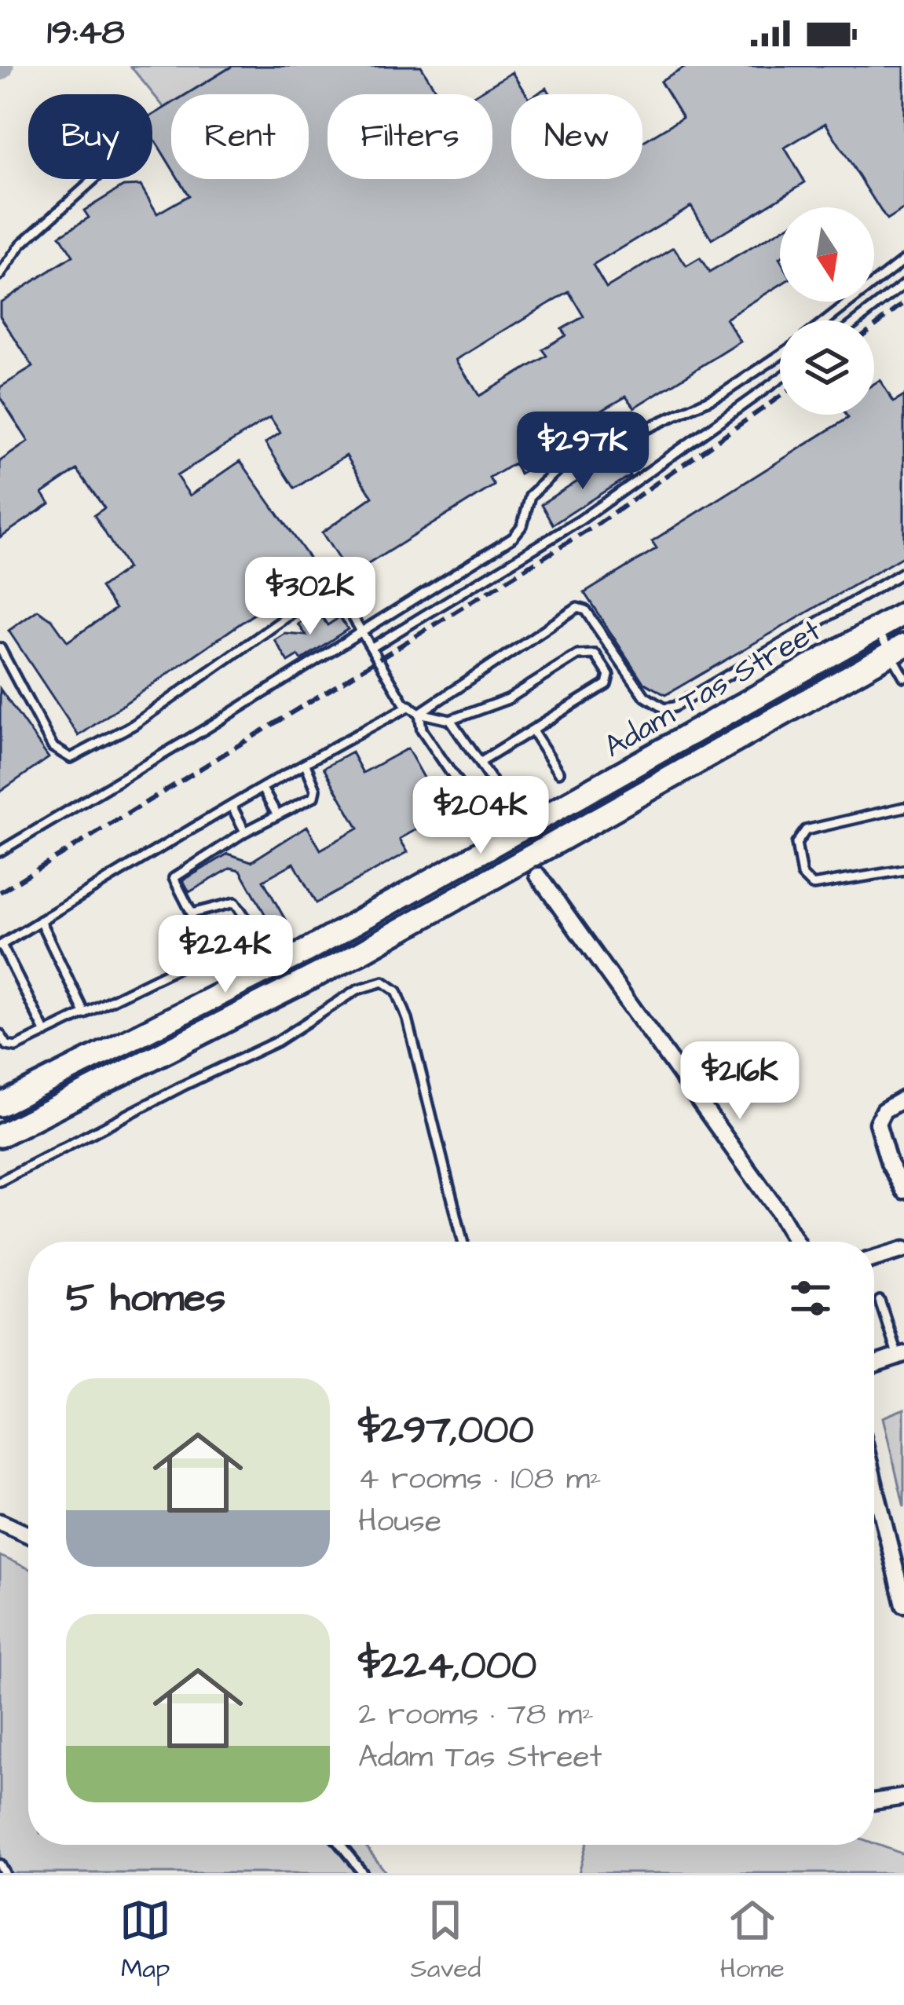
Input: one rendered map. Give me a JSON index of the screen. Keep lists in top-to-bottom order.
{
  "streets": {
    "main road": ["Adam Tas Street"]
  },
  "north": "bottom",
  "page": {
    "status": "19:48",
    "chip": [
      "Buy",
      "Rent",
      "Filters",
      "New"
    ],
    "price": [
      "$297K",
      "$302K",
      "$204K",
      "$224K",
      "$216K"
    ],
    "heading": "5 homes",
    "list": [
      {
        "name": "$297,000",
        "note": "4 rooms · 108 m² · House"
      },
      {
        "name": "$224,000",
        "note": "2 rooms · 78 m² · Adam Tas Street"
      }
    ],
    "tabs": ["Map", "Saved", "Home"]
  }
}
